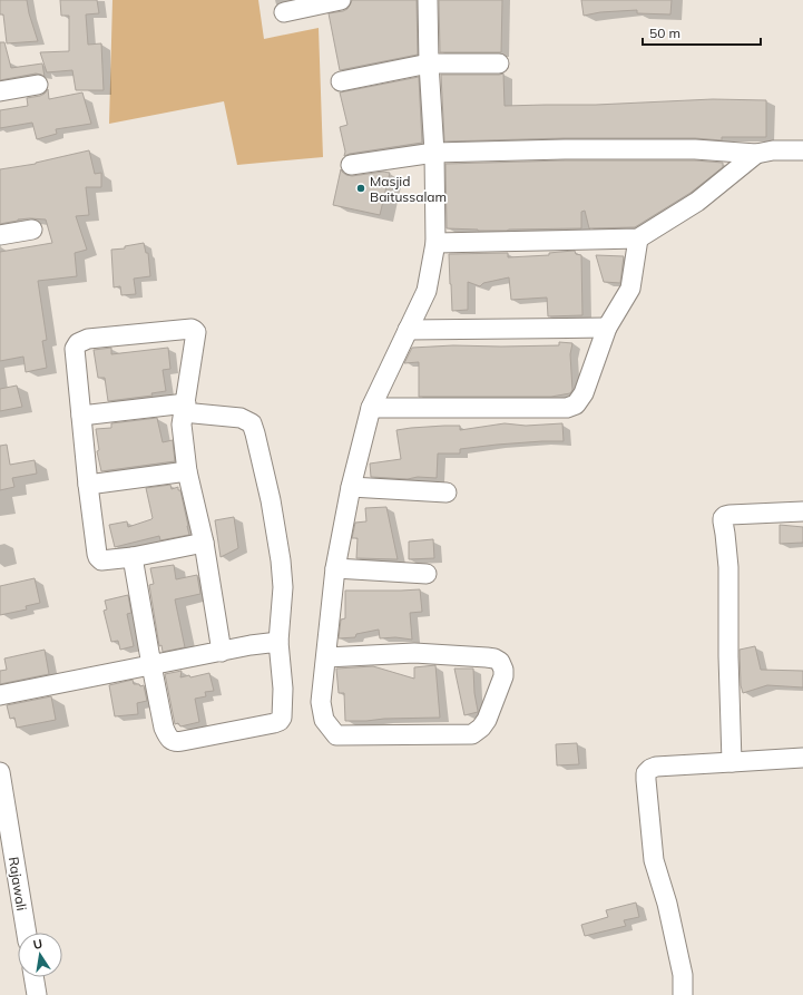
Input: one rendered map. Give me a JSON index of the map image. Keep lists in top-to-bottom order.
{
  "streets": {
    "street": ["Rajawali"]
  },
  "places": ["Masjid Baitussalam"],
  "scale_bar": "50 m",
  "north": "top"
}
